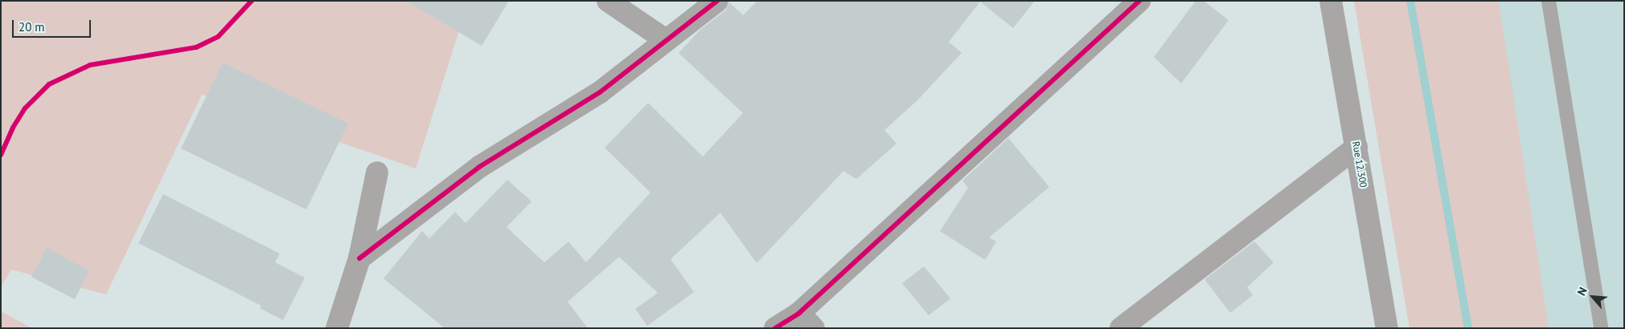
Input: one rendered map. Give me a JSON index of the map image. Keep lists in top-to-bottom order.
{
  "streets": {
    "street": ["Rue 12.300"]
  },
  "scale_bar": "20 m",
  "north": "top left"
}
